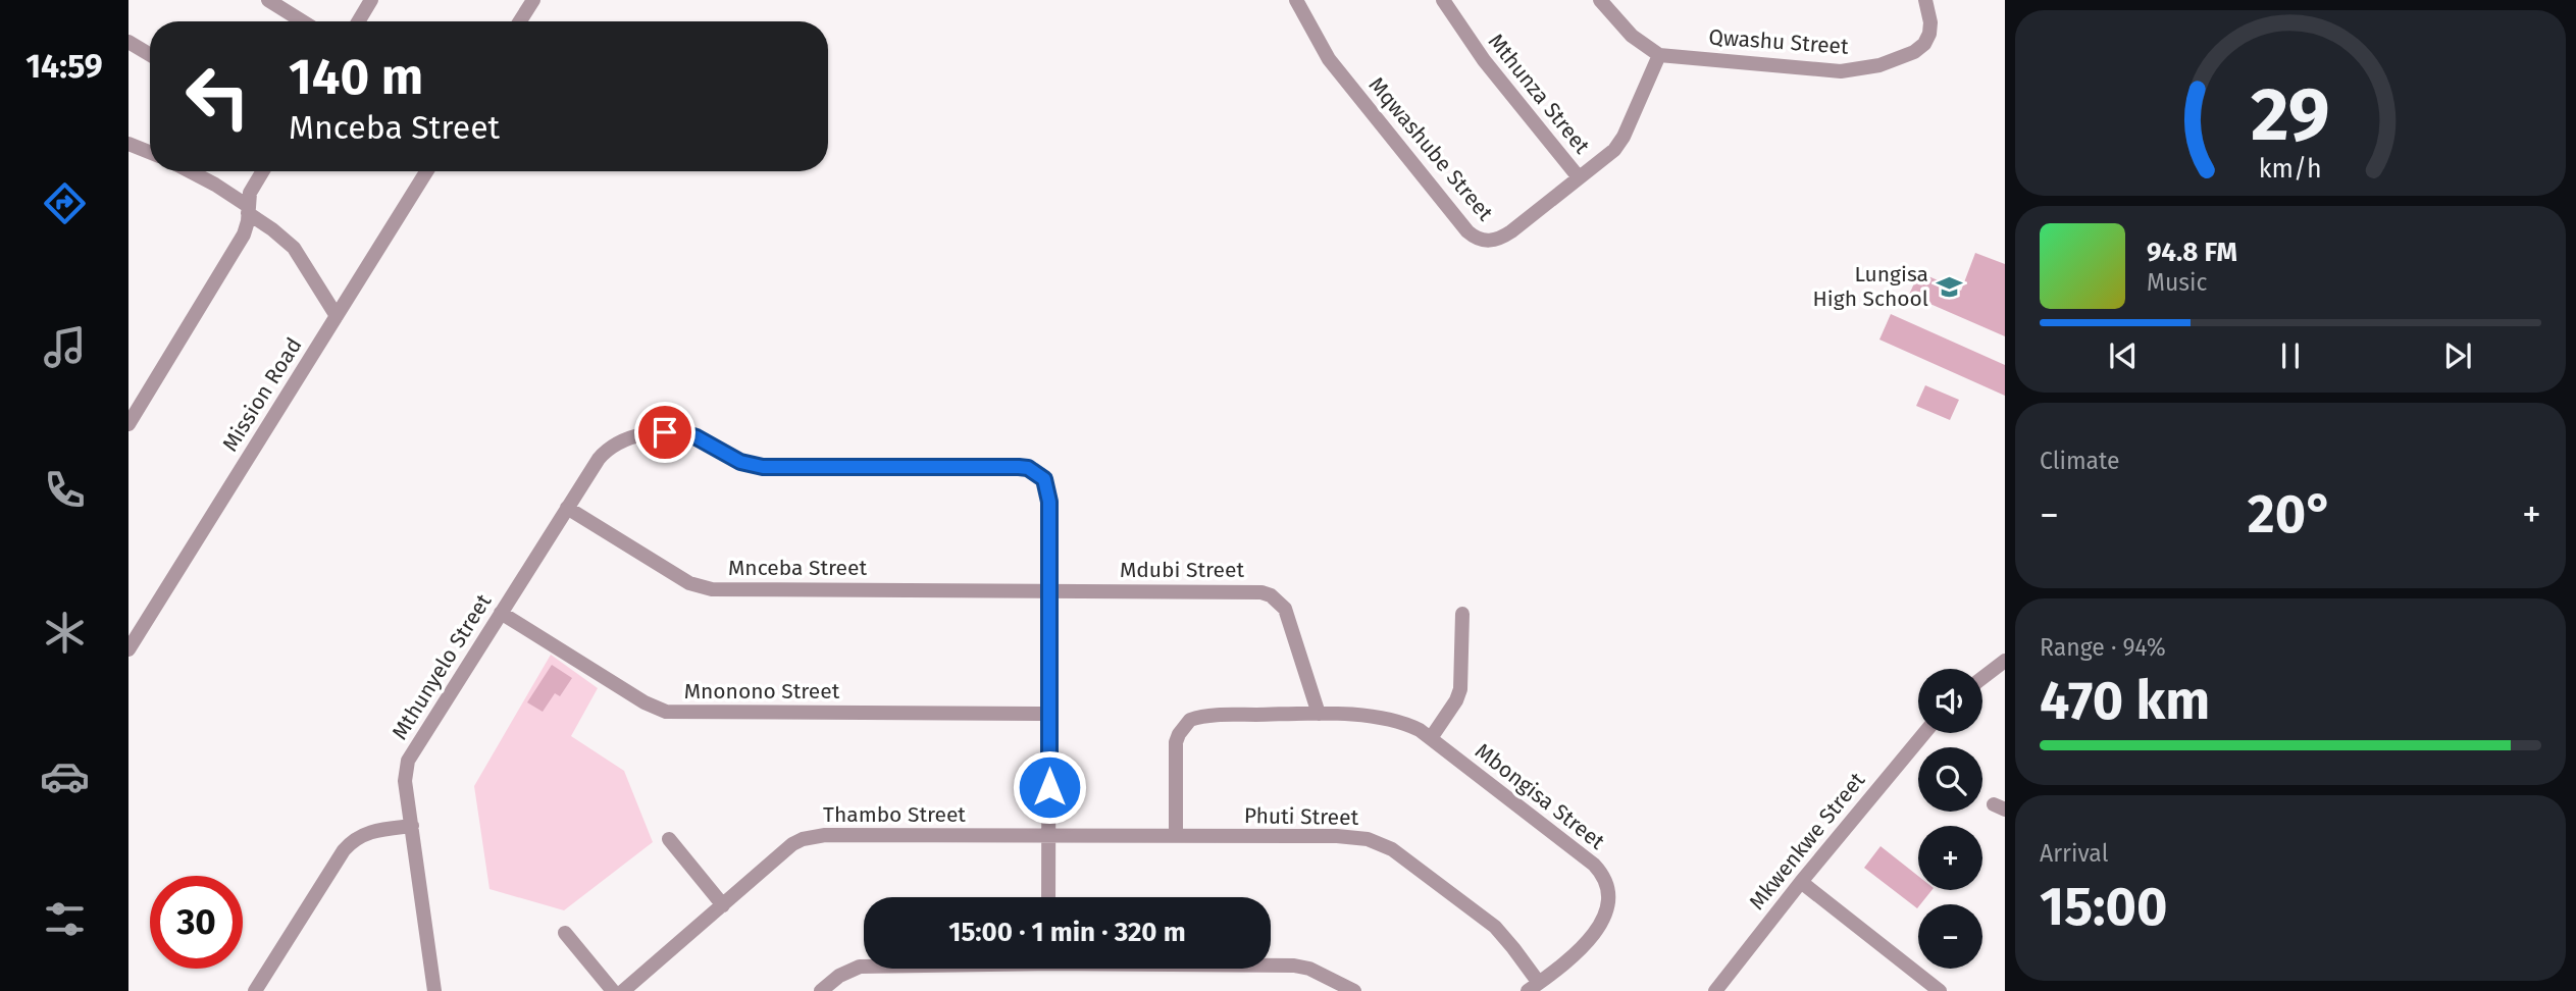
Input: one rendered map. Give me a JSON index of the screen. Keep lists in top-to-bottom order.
{
  "streets": {
    "street": [
      "Qwashu Street",
      "Mthunza Street",
      "Mqwashube Street",
      "Mission Road",
      "Mnceba Street",
      "Mdubi Street",
      "Mthunyelo Street",
      "Mnonono Street",
      "Mbongisa Street",
      "Thambo Street",
      "Phuti Street",
      "Mkwenkwe Street"
    ]
  },
  "crossings": [
    ["Qwashu Street", "Mqwashube Street"],
    ["Mthunza Street", "Mqwashube Street"],
    ["Mnceba Street", "Mdubi Street"],
    ["Mnceba Street", "Mthunyelo Street"],
    ["Mdubi Street", "Mthunyelo Street"],
    ["Mdubi Street", "Mbongisa Street"],
    ["Mthunyelo Street", "Mnonono Street"],
    ["Mbongisa Street", "Phuti Street"],
    ["Thambo Street", "Phuti Street"]
  ],
  "places": {
    "school or university": ["Lungisa High School"]
  },
  "page": {
    "tabs": "14:59",
    "turn": ["140 m", "Mnceba Street"],
    "song": ["94.8 FM", "Music"],
    "tile": [
      "Climate",
      ["Range · 94%", "470 km"],
      ["Arrival", "15:00"]
    ],
    "heat": ["−", "20°", "+"],
    "map_buttons": ["+", "−"],
    "limit": "30",
    "trip": "15:00 · 1 min · 320 m",
    "gauge": ["29", "km/h"]
  }
}
